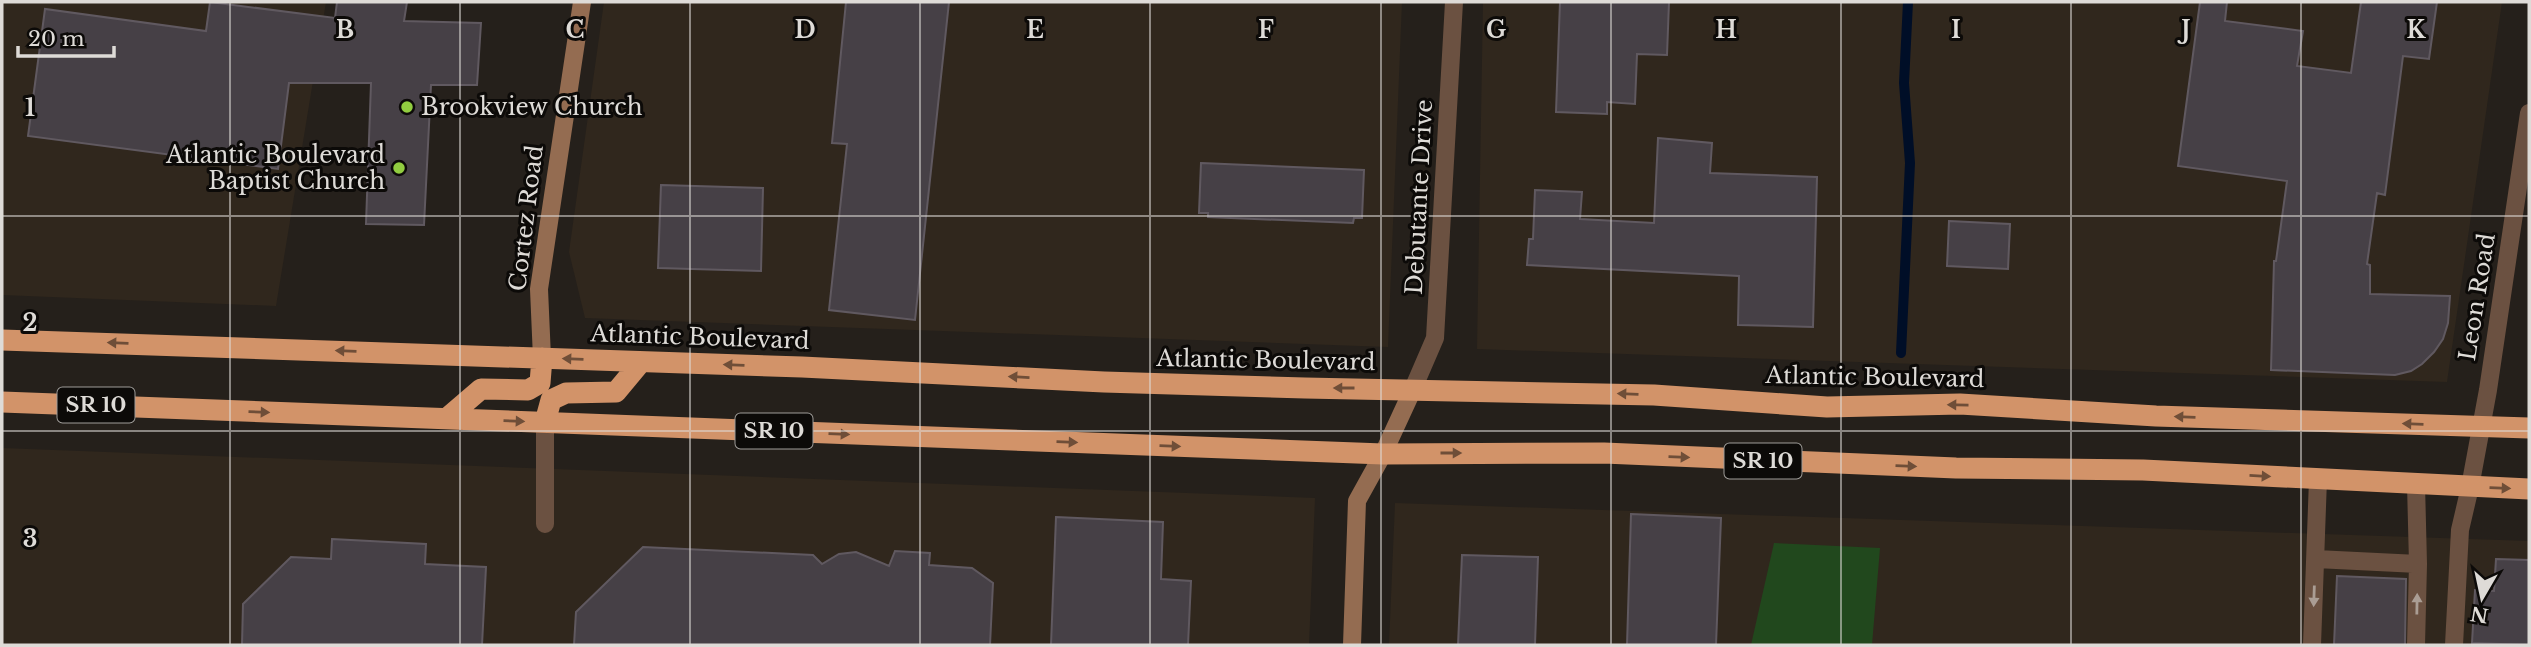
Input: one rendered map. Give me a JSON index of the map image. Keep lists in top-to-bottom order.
{
  "streets": {
    "highway": ["Atlantic Boulevard", "SR 10"],
    "street": ["Debutante Drive", "Cortez Road", "Leon Road"]
  },
  "crossings": [
    ["Debutante Drive", "Atlantic Boulevard"],
    ["Cortez Road", "Atlantic Boulevard"],
    ["Leon Road", "Atlantic Boulevard"],
    ["Leon Road", "SR 10"]
  ],
  "places": ["Brookview Church", "Atlantic Boulevard Baptist Church"],
  "scale_bar": "20 m",
  "north": "bottom",
  "grid": {
    "columns": [
      "B",
      "C",
      "D",
      "E",
      "F",
      "G",
      "H",
      "I",
      "J",
      "K"
    ],
    "rows": ["1", "2", "3"]
  }
}
